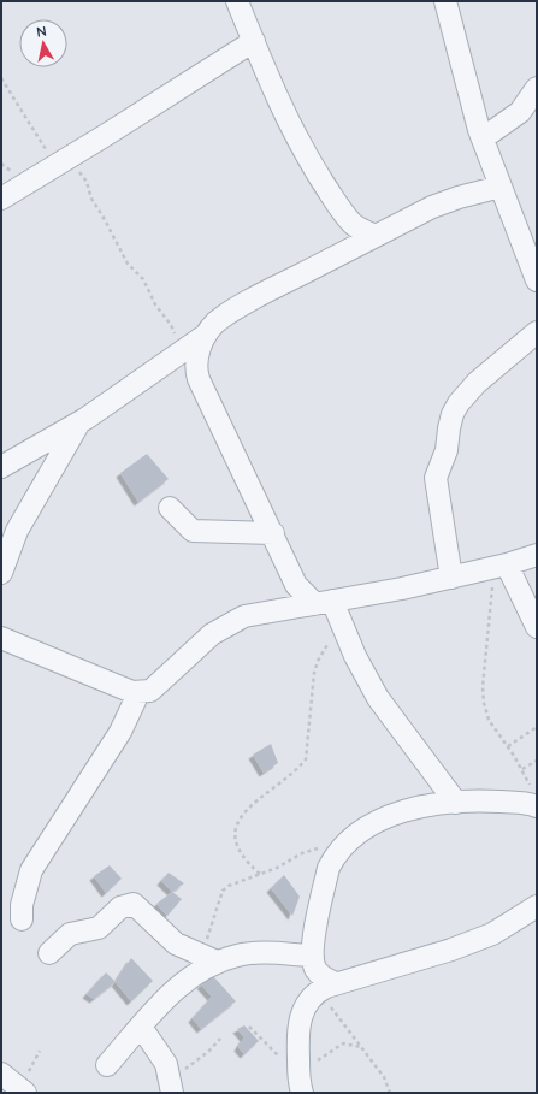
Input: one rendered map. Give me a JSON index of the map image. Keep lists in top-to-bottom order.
{
  "north": "top"
}
